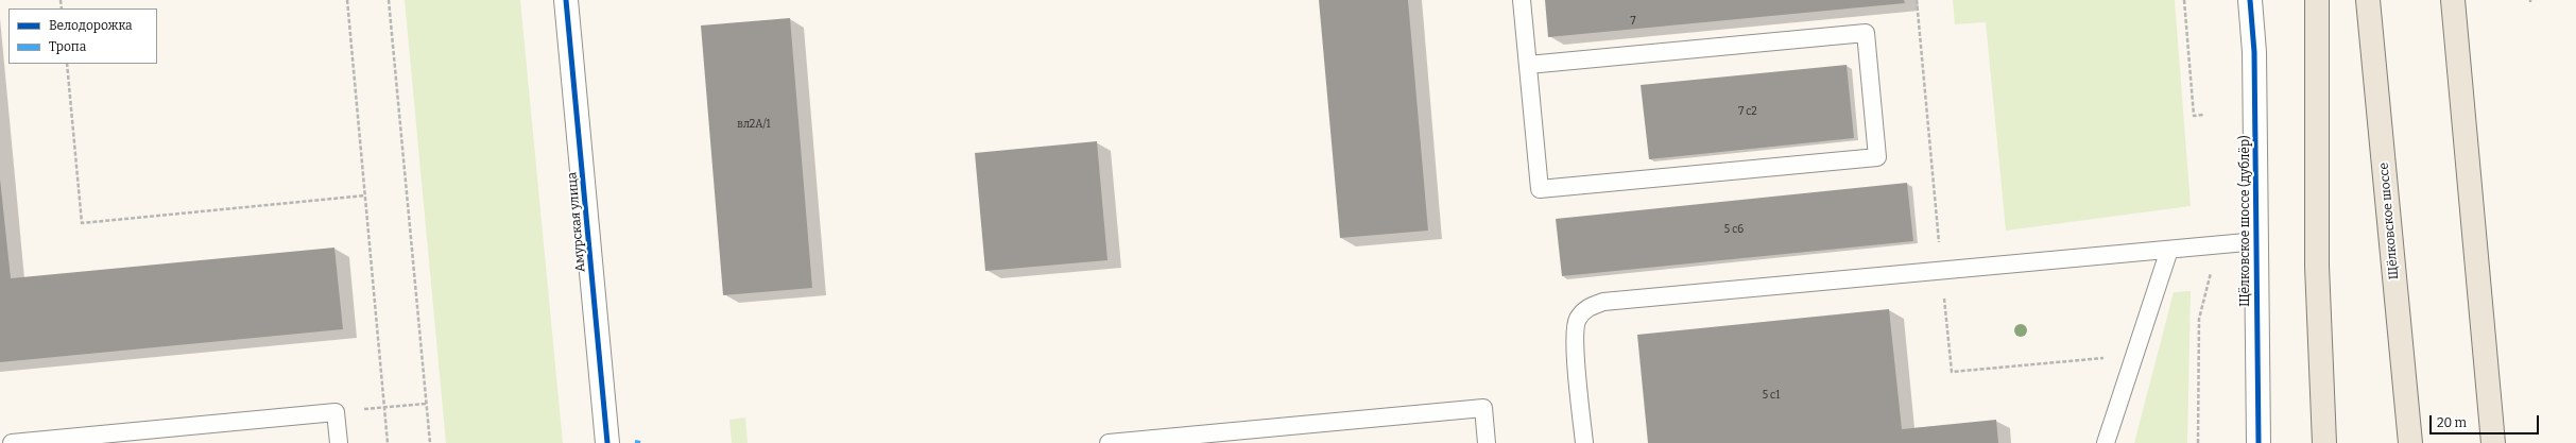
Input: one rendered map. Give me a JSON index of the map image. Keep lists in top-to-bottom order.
{
  "streets": {
    "main road": ["Щёлковское шоссе"],
    "street": ["Щёлковское шоссе (дублёр)", "Амурская улица"]
  },
  "house_numbers": [
    "7",
    "7 c2",
    "вл2А/1",
    "5 c6",
    "5 c1"
  ],
  "legend": ["Велодорожка", "Тропа"],
  "scale_bar": "20 m"
}
